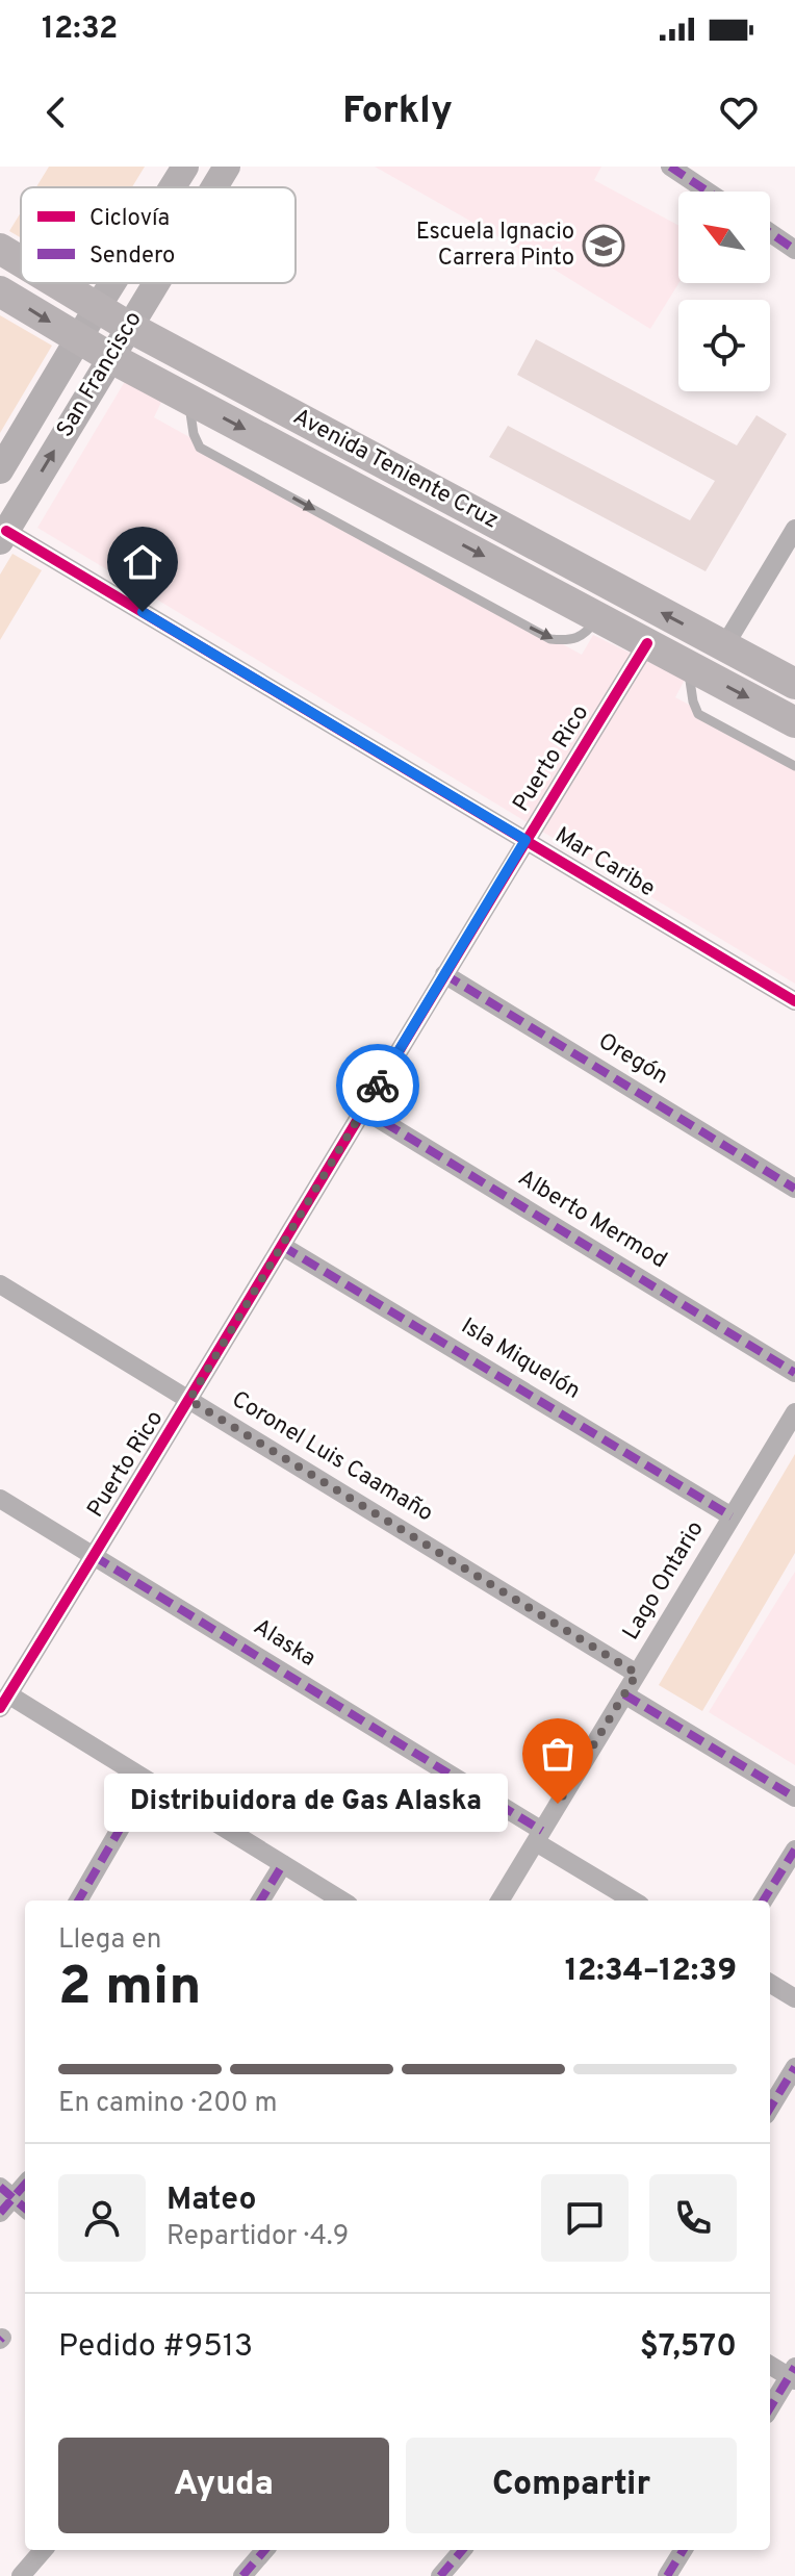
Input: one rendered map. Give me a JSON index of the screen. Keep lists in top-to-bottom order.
{
  "streets": {
    "main road": ["San Francisco", "Avenida Teniente Cruz"],
    "street": [
      "Puerto Rico",
      "Mar Caribe",
      "Oregón",
      "Alberto Mermod",
      "Isla Miquelón",
      "Coronel Luis Caamaño",
      "Lago Ontario",
      "Alaska"
    ]
  },
  "crossings": [
    ["San Francisco", "Avenida Teniente Cruz"],
    ["San Francisco", "Mar Caribe"],
    ["Avenida Teniente Cruz", "Puerto Rico"],
    ["Puerto Rico", "Mar Caribe"],
    ["Puerto Rico", "Oregón"],
    ["Puerto Rico", "Alberto Mermod"],
    ["Puerto Rico", "Isla Miquelón"],
    ["Puerto Rico", "Coronel Luis Caamaño"],
    ["Puerto Rico", "Alaska"],
    ["Isla Miquelón", "Lago Ontario"],
    ["Coronel Luis Caamaño", "Lago Ontario"],
    ["Lago Ontario", "Alaska"]
  ],
  "places": {
    "school or university": ["Escuela Ignacio Carrera Pinto"],
    "other": ["Distribuidora de Gas Alaska"]
  },
  "legend": ["Ciclovía", "Sendero"],
  "north": "top left",
  "page": {
    "status": "12:32",
    "header": "Forkly",
    "bubble": "Distribuidora de Gas Alaska",
    "heading": ["2 min", "Llega en", "12:34–12:39"],
    "panel": [
      "Mateo",
      "Repartidor · 4.9",
      "Pedido #9513",
      "$7,570"
    ],
    "bar": "En camino · 200 m",
    "buttons": ["Ayuda", "Compartir"]
  }
}
